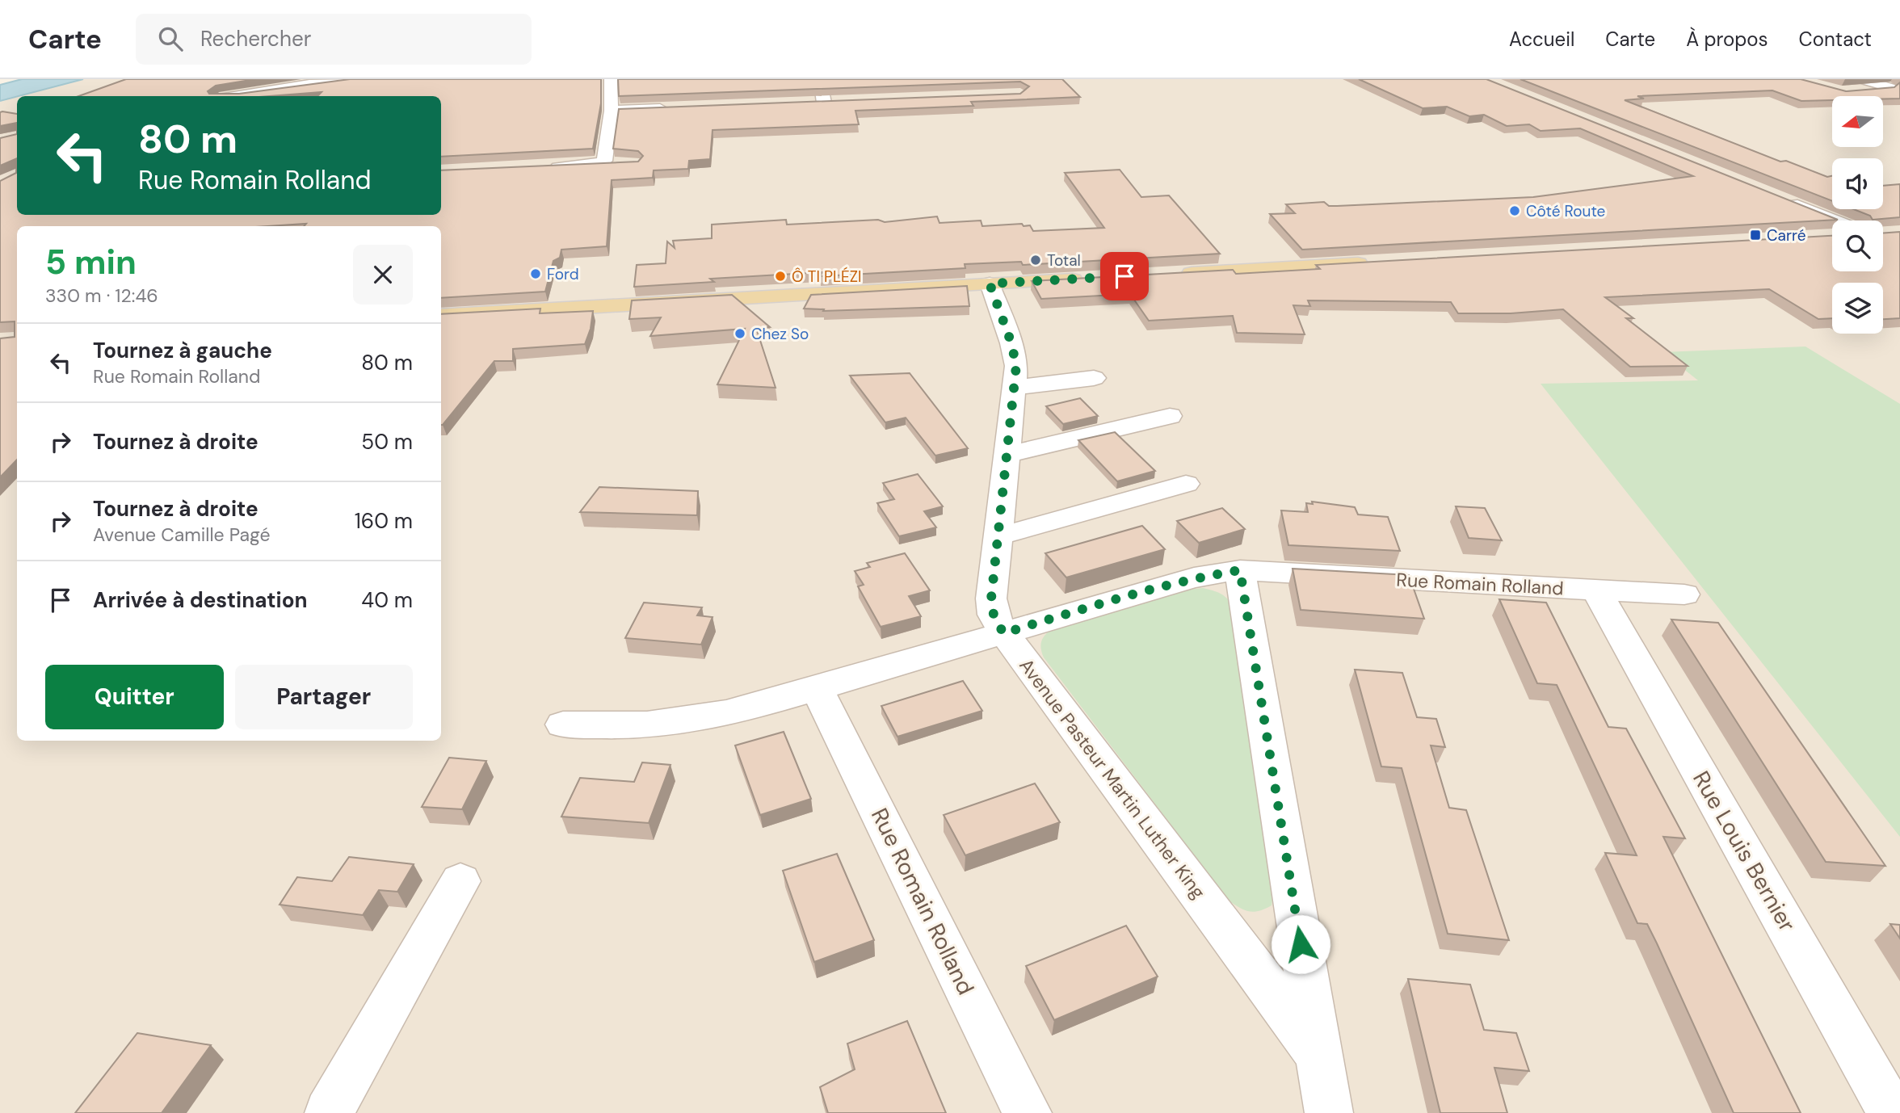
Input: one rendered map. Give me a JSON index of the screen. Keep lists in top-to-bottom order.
{
  "streets": {
    "street": ["Rue Romain Rolland", "Avenue Pasteur Martin Luther King", "Rue Louis Bernier"]
  },
  "crossings": [
    ["Rue Romain Rolland", "Avenue Pasteur Martin Luther King"],
    ["Rue Romain Rolland", "Rue Louis Bernier"]
  ],
  "places": {
    "other": [
      "Côté Route",
      "Total",
      "Ford",
      "Ô TI PLÉZI",
      "Chez So"
    ],
    "transit": ["Carré"]
  },
  "north": "left",
  "page": {
    "header": "Carte",
    "search": "Rechercher",
    "nav": [
      "Accueil",
      "Carte",
      "À propos",
      "Contact"
    ],
    "turn": ["80 m", "Rue Romain Rolland"],
    "heading": ["5 min", "330 m · 12:46"],
    "list": [
      {
        "name": "Tournez à gauche",
        "note": "Rue Romain Rolland",
        "value": "80 m"
      },
      {
        "name": "Tournez à droite",
        "value": "50 m"
      },
      {
        "name": "Tournez à droite",
        "note": "Avenue Camille Pagé",
        "value": "160 m"
      },
      {
        "name": "Arrivée à destination",
        "value": "40 m"
      }
    ],
    "buttons": ["Quitter", "Partager"]
  }
}
